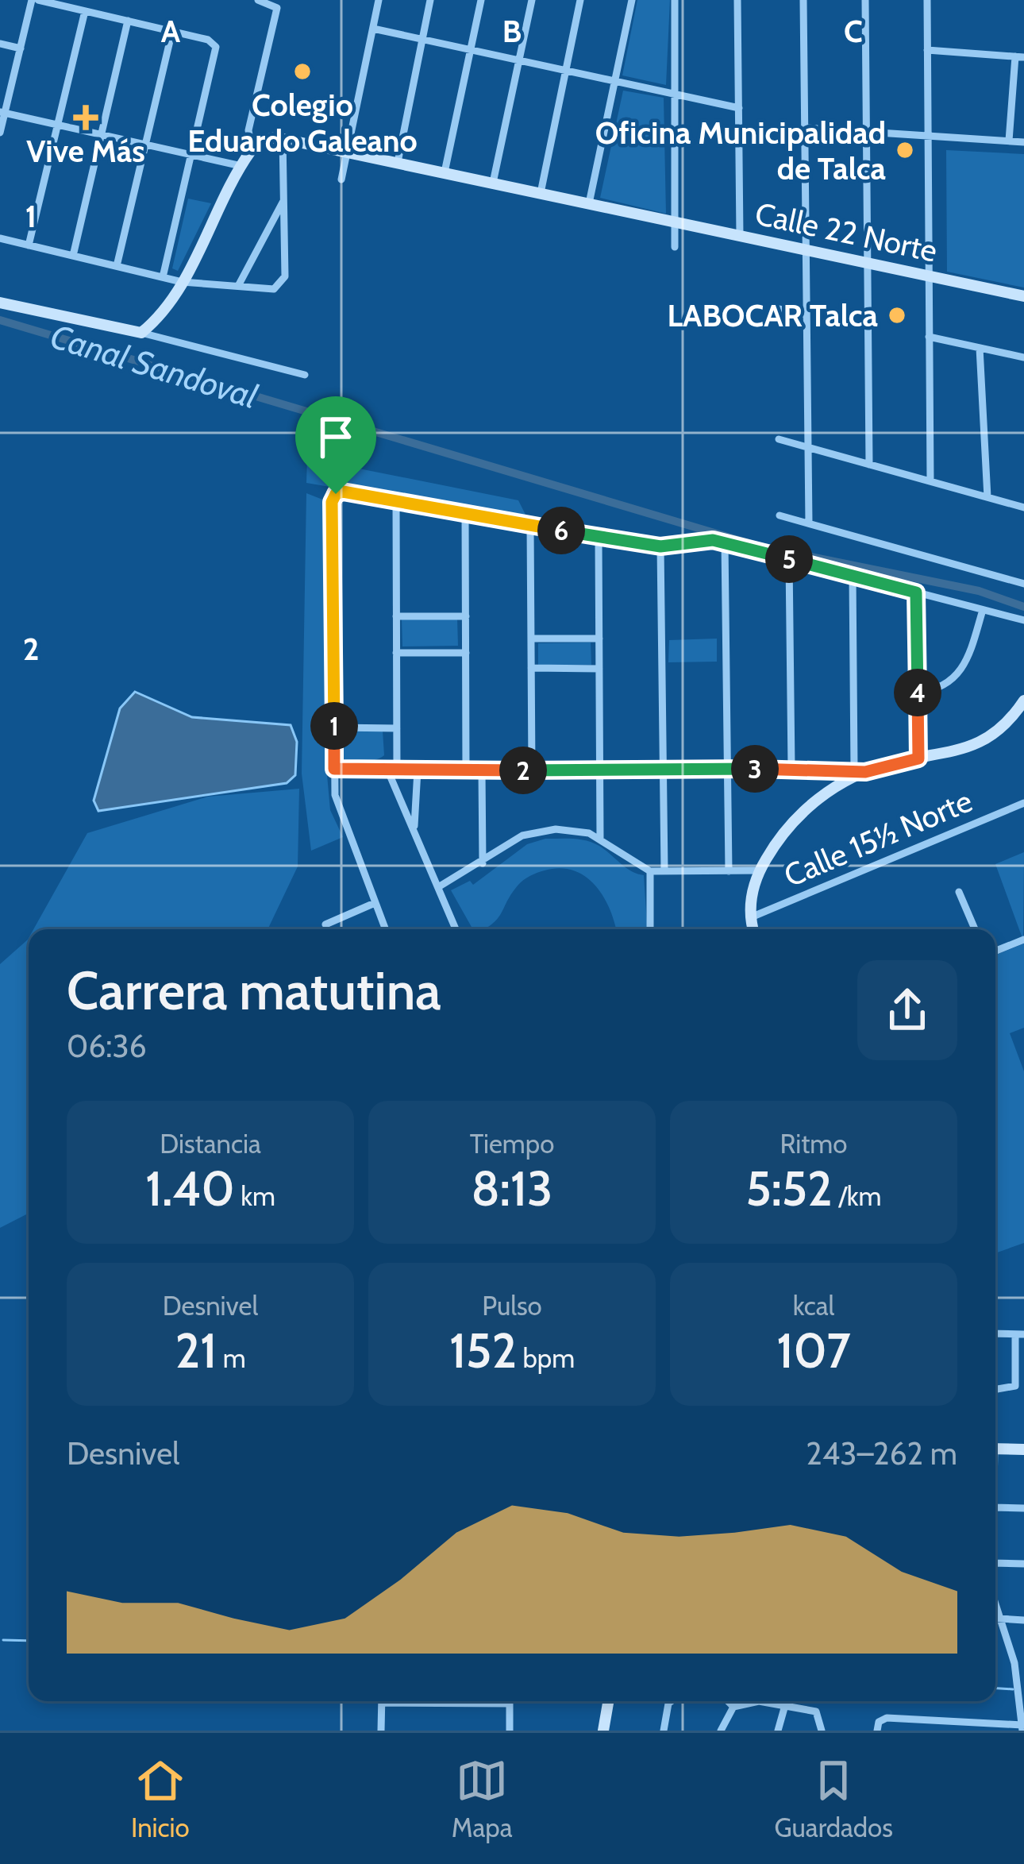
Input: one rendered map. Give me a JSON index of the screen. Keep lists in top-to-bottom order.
{
  "streets": {
    "street": ["Calle 22 Norte", "Calle 15½ Norte"]
  },
  "water": ["Canal Sandoval"],
  "places": {
    "other": ["Colegio Eduardo Galeano", "Oficina Municipalidad de Talca", "LABOCAR Talca"],
    "health": ["Vive Más"]
  },
  "page": {
    "pins": [
      "6",
      "5",
      "4",
      "1",
      "3",
      "2"
    ],
    "heading": ["Carrera matutina", "06:36"],
    "stats": [
      ["Distancia", "1.40 km"],
      ["Tiempo", "8:13"],
      ["Ritmo", "5:52 /km"],
      ["Desnivel", "21 m"],
      ["Pulso", "152 bpm"],
      ["kcal", "107"]
    ],
    "chart": ["Desnivel", "243–262 m"],
    "tabs": ["Inicio", "Mapa", "Guardados"]
  },
  "grid": {
    "columns": ["A", "B", "C"],
    "rows": ["1", "2"]
  }
}
